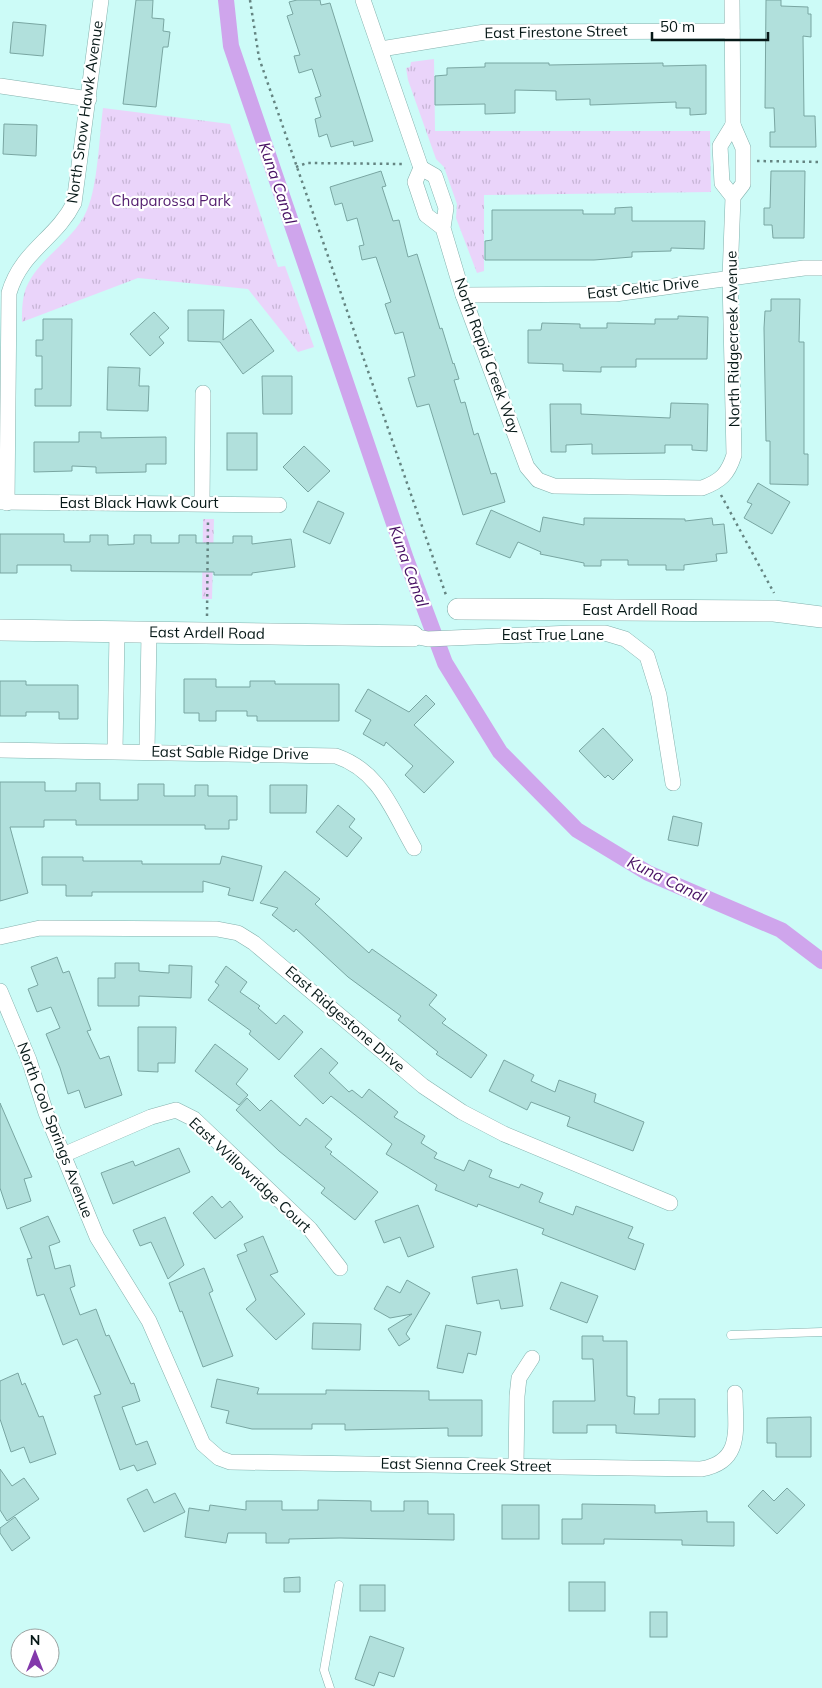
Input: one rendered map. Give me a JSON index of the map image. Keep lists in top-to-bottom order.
{
  "streets": {
    "street": [
      "East Firestone Street",
      "North Snow Hawk Avenue",
      "East Celtic Drive",
      "North Ridgecreek Avenue",
      "North Rapid Creek Way",
      "East Black Hawk Court",
      "East Ardell Road",
      "East True Lane",
      "East Sable Ridge Drive",
      "East Ridgestone Drive",
      "North Cool Springs Avenue",
      "East Willowridge Court",
      "East Sienna Creek Street"
    ]
  },
  "crossings": [
    ["East Firestone Street", "North Ridgecreek Avenue"],
    ["East Firestone Street", "North Rapid Creek Way"],
    ["North Snow Hawk Avenue", "East Black Hawk Court"],
    ["East Celtic Drive", "North Ridgecreek Avenue"],
    ["East Celtic Drive", "North Rapid Creek Way"],
    ["North Ridgecreek Avenue", "North Rapid Creek Way"],
    ["East Ardell Road", "East True Lane"],
    ["North Cool Springs Avenue", "East Willowridge Court"],
    ["North Cool Springs Avenue", "East Sienna Creek Street"]
  ],
  "water": ["Kuna Canal"],
  "parks": ["Chaparossa Park"],
  "scale_bar": "50 m",
  "north": "top"
}
